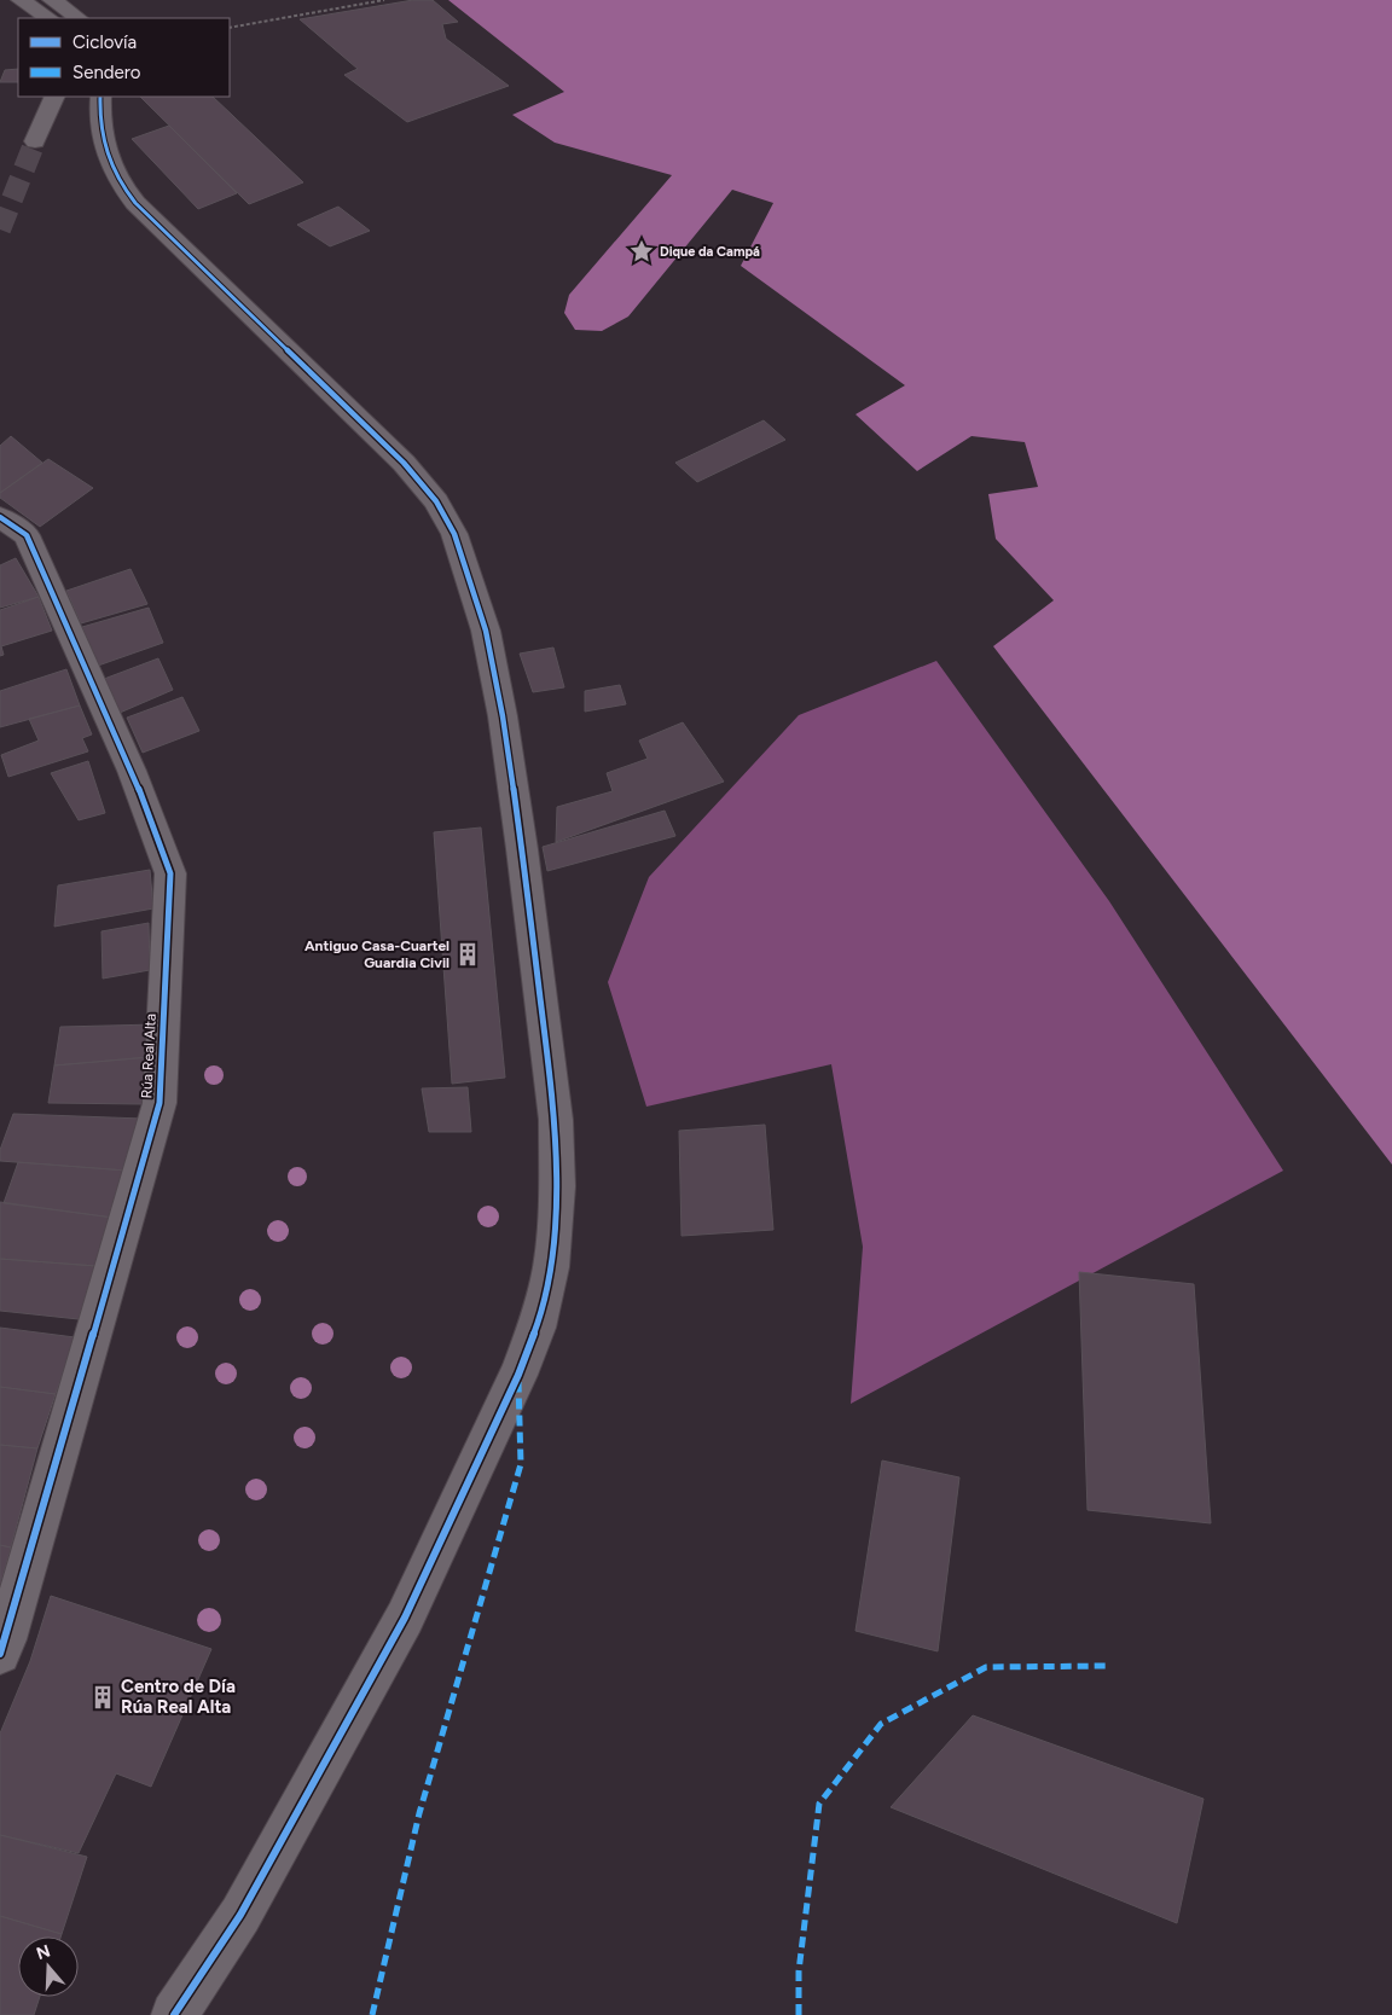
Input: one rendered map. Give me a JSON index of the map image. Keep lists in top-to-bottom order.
{
  "streets": {
    "street": ["Rúa Real Alta"]
  },
  "places": {
    "place": ["Dique da Campá"],
    "building": ["Antiguo Casa-Cuartel Guardia Civil", "Centro de Día Rúa Real Alta"]
  },
  "legend": ["Ciclovía", "Sendero"],
  "north": "top"
}
